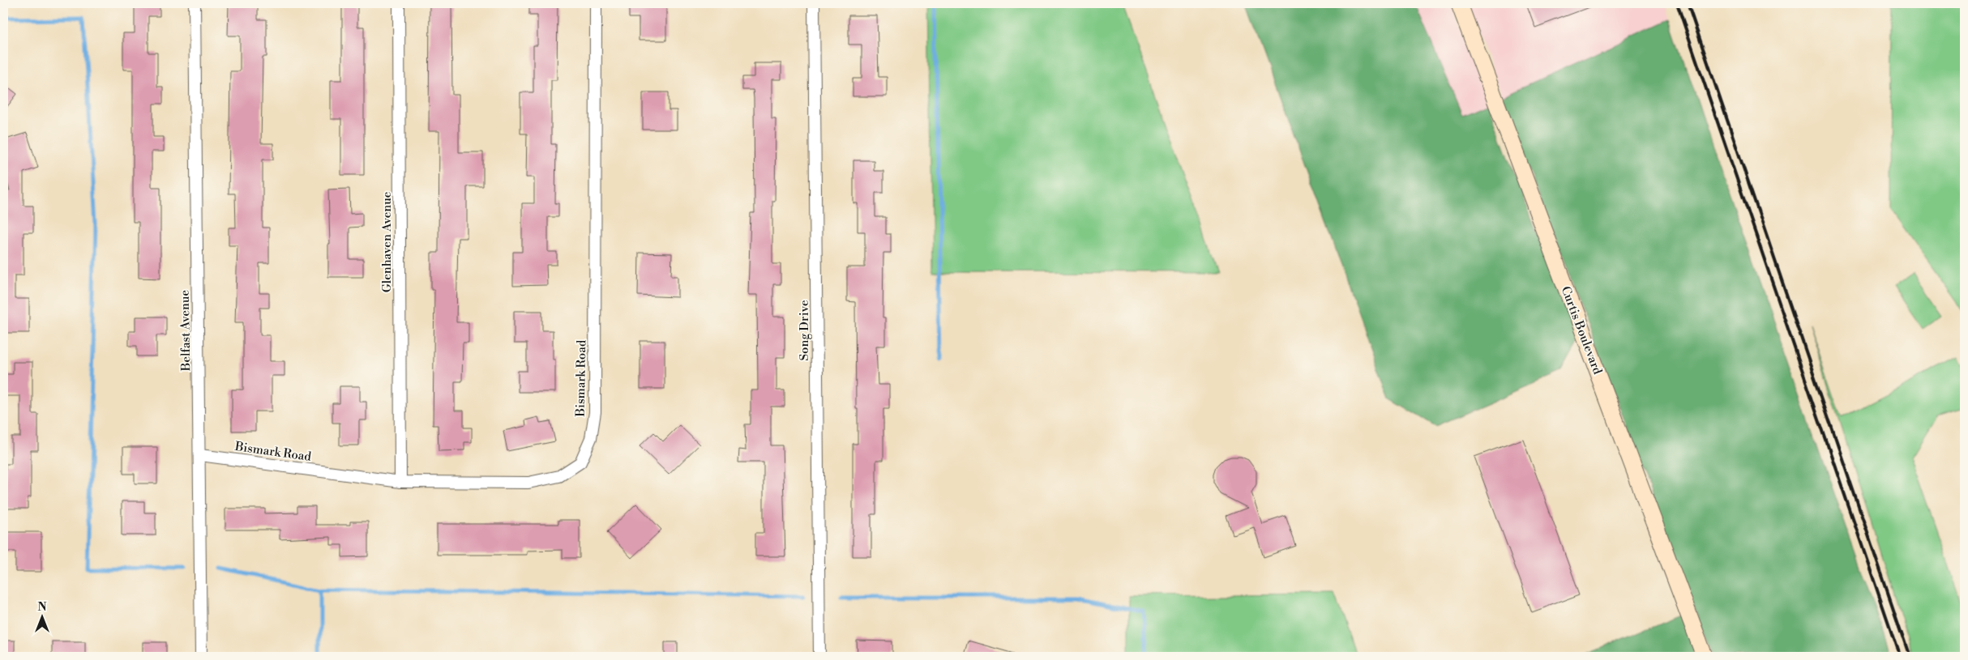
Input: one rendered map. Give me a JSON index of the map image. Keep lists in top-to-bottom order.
{
  "streets": {
    "street": [
      "Glenhaven Avenue",
      "Belfast Avenue",
      "Song Drive",
      "Curtis Boulevard",
      "Bismark Road"
    ]
  },
  "crossings": [
    ["Glenhaven Avenue", "Bismark Road"],
    ["Belfast Avenue", "Bismark Road"]
  ],
  "north": "top"
}
